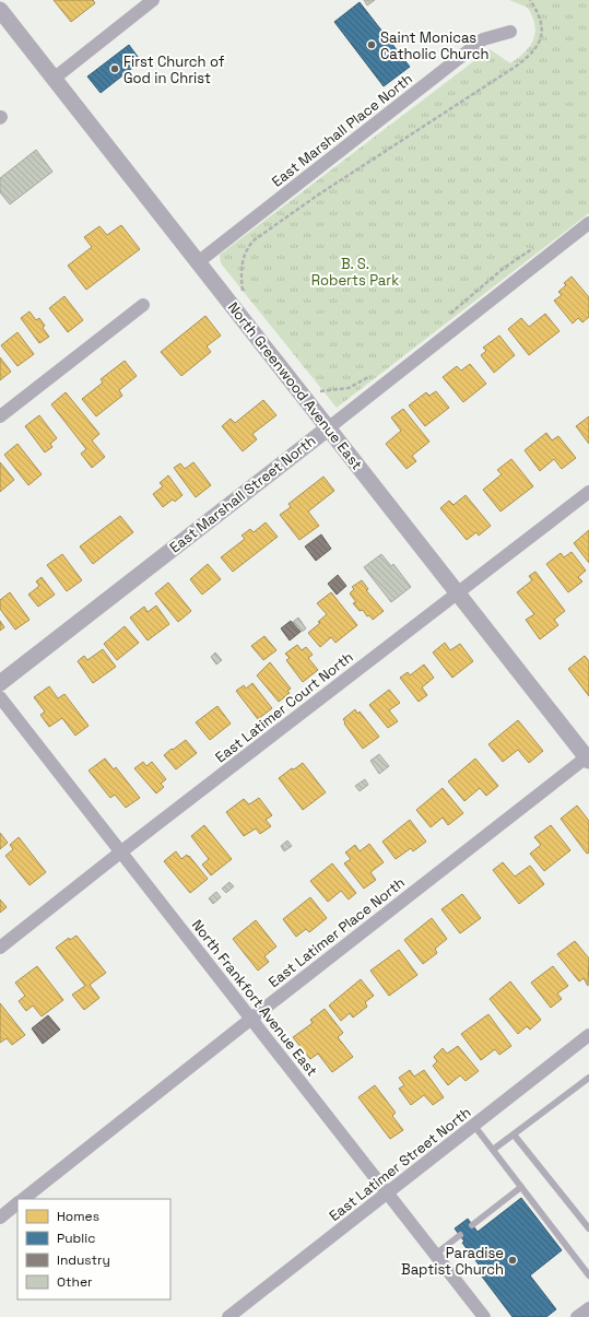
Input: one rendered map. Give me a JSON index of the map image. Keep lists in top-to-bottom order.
{
  "streets": {
    "street": [
      "East Marshall Place North",
      "North Greenwood Avenue East",
      "East Marshall Street North",
      "East Latimer Court North",
      "East Latimer Place North",
      "North Frankfort Avenue East",
      "East Latimer Street North"
    ]
  },
  "crossings": [
    ["East Marshall Place North", "North Greenwood Avenue East"],
    ["North Greenwood Avenue East", "East Marshall Street North"],
    ["North Greenwood Avenue East", "East Latimer Court North"],
    ["North Greenwood Avenue East", "East Latimer Place North"],
    ["East Latimer Court North", "North Frankfort Avenue East"],
    ["East Latimer Place North", "North Frankfort Avenue East"],
    ["North Frankfort Avenue East", "East Latimer Street North"]
  ],
  "parks": ["B. S. Roberts Park"],
  "places": ["Saint Monicas Catholic Church", "First Church of God in Christ", "Paradise Baptist Church"],
  "legend": [
    "Homes",
    "Public",
    "Industry",
    "Other"
  ]
}
